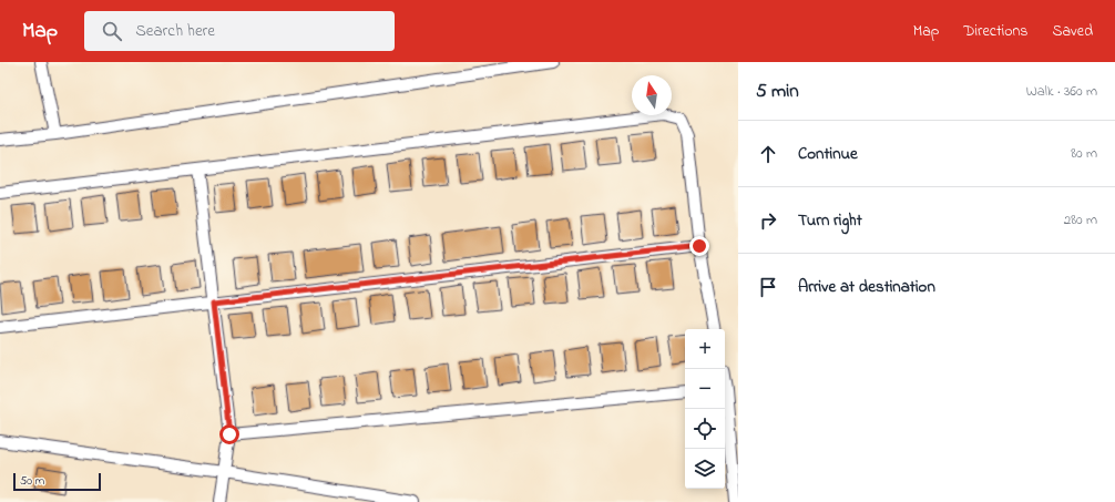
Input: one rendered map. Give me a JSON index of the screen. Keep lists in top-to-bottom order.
{
  "scale_bar": "50 m",
  "north": "top",
  "page": {
    "header": "Map",
    "search": "Search here",
    "nav": ["Map", "Directions", "Saved"],
    "heading": ["5 min", "Walk · 360 m"],
    "list": [
      ["Continue", "80 m"],
      ["Turn right", "280 m"],
      "Arrive at destination"
    ],
    "map_buttons": ["+", "−"],
    "scale": "50 m"
  }
}
